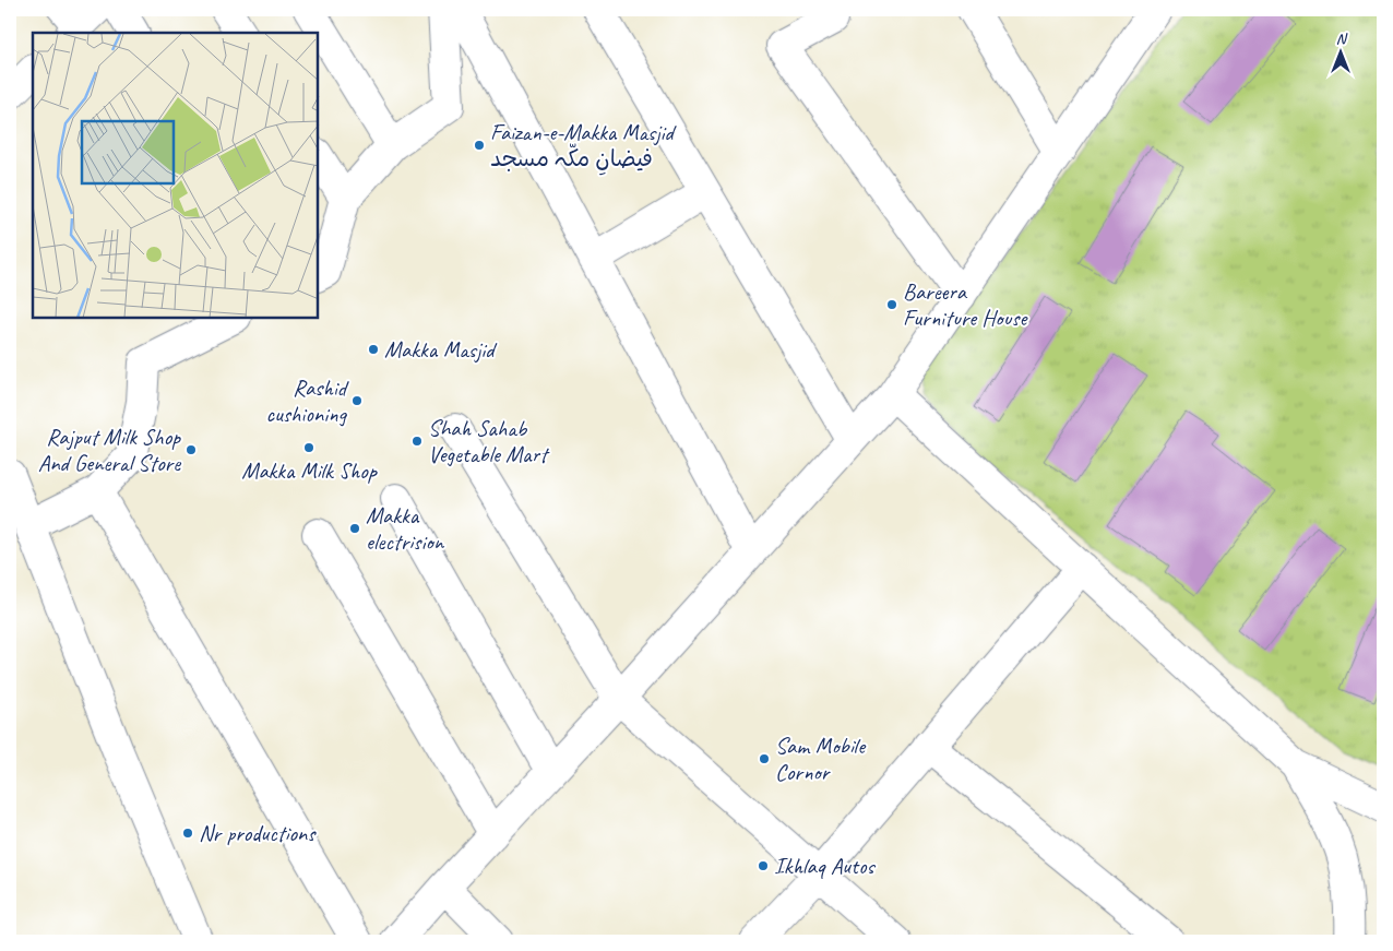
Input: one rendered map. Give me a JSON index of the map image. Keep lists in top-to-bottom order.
{
  "places": [
    "Faizan-e-Makka Masjid فیضانِ مکّہ مسجد",
    "Bareera Furniture House",
    "Makka Masjid",
    "Rashid cushioning",
    "Shah Sahab Vegetable Mart",
    "Makka Milk Shop",
    "Rajput Milk Shop And General Store",
    "Makka electrision",
    "Sam Mobile Cornor",
    "Nr productions",
    "Ikhlaq Autos"
  ],
  "north": "top"
}
